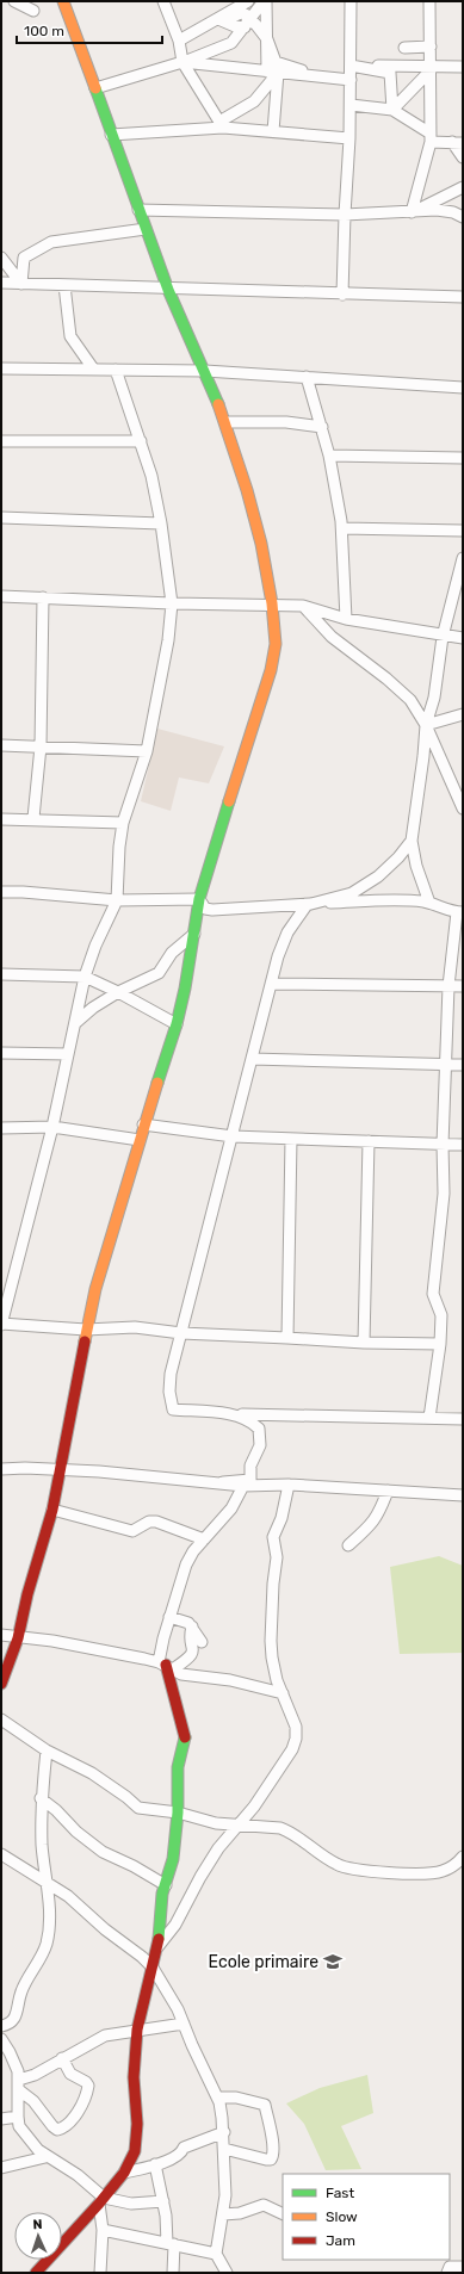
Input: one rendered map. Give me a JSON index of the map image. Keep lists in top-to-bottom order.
{
  "places": {
    "school or university": ["Ecole primaire"]
  },
  "legend": ["Fast", "Slow", "Jam"],
  "scale_bar": "100 m",
  "north": "top"
}
